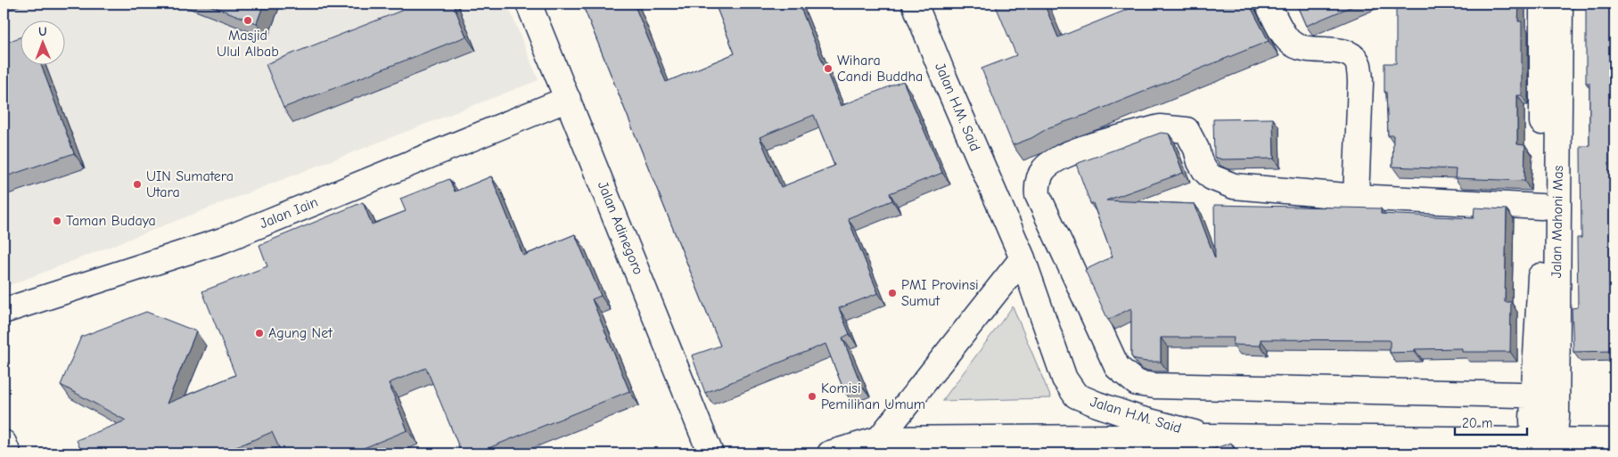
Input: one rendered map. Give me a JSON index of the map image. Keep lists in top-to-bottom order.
{
  "streets": {
    "street": [
      "Jalan H.M. Said",
      "Jalan Iain",
      "Jalan Mahoni Mas",
      "Jalan Adinegoro"
    ]
  },
  "crossings": [
    ["Jalan Iain", "Jalan Adinegoro"]
  ],
  "places": [
    "Masjid Ulul Albab",
    "Wihara Candi Buddha",
    "UIN Sumatera Utara",
    "Taman Budaya",
    "PMI Provinsi Sumut",
    "Agung Net",
    "Komisi Pemilihan Umum"
  ],
  "scale_bar": "20 m",
  "north": "top"
}
